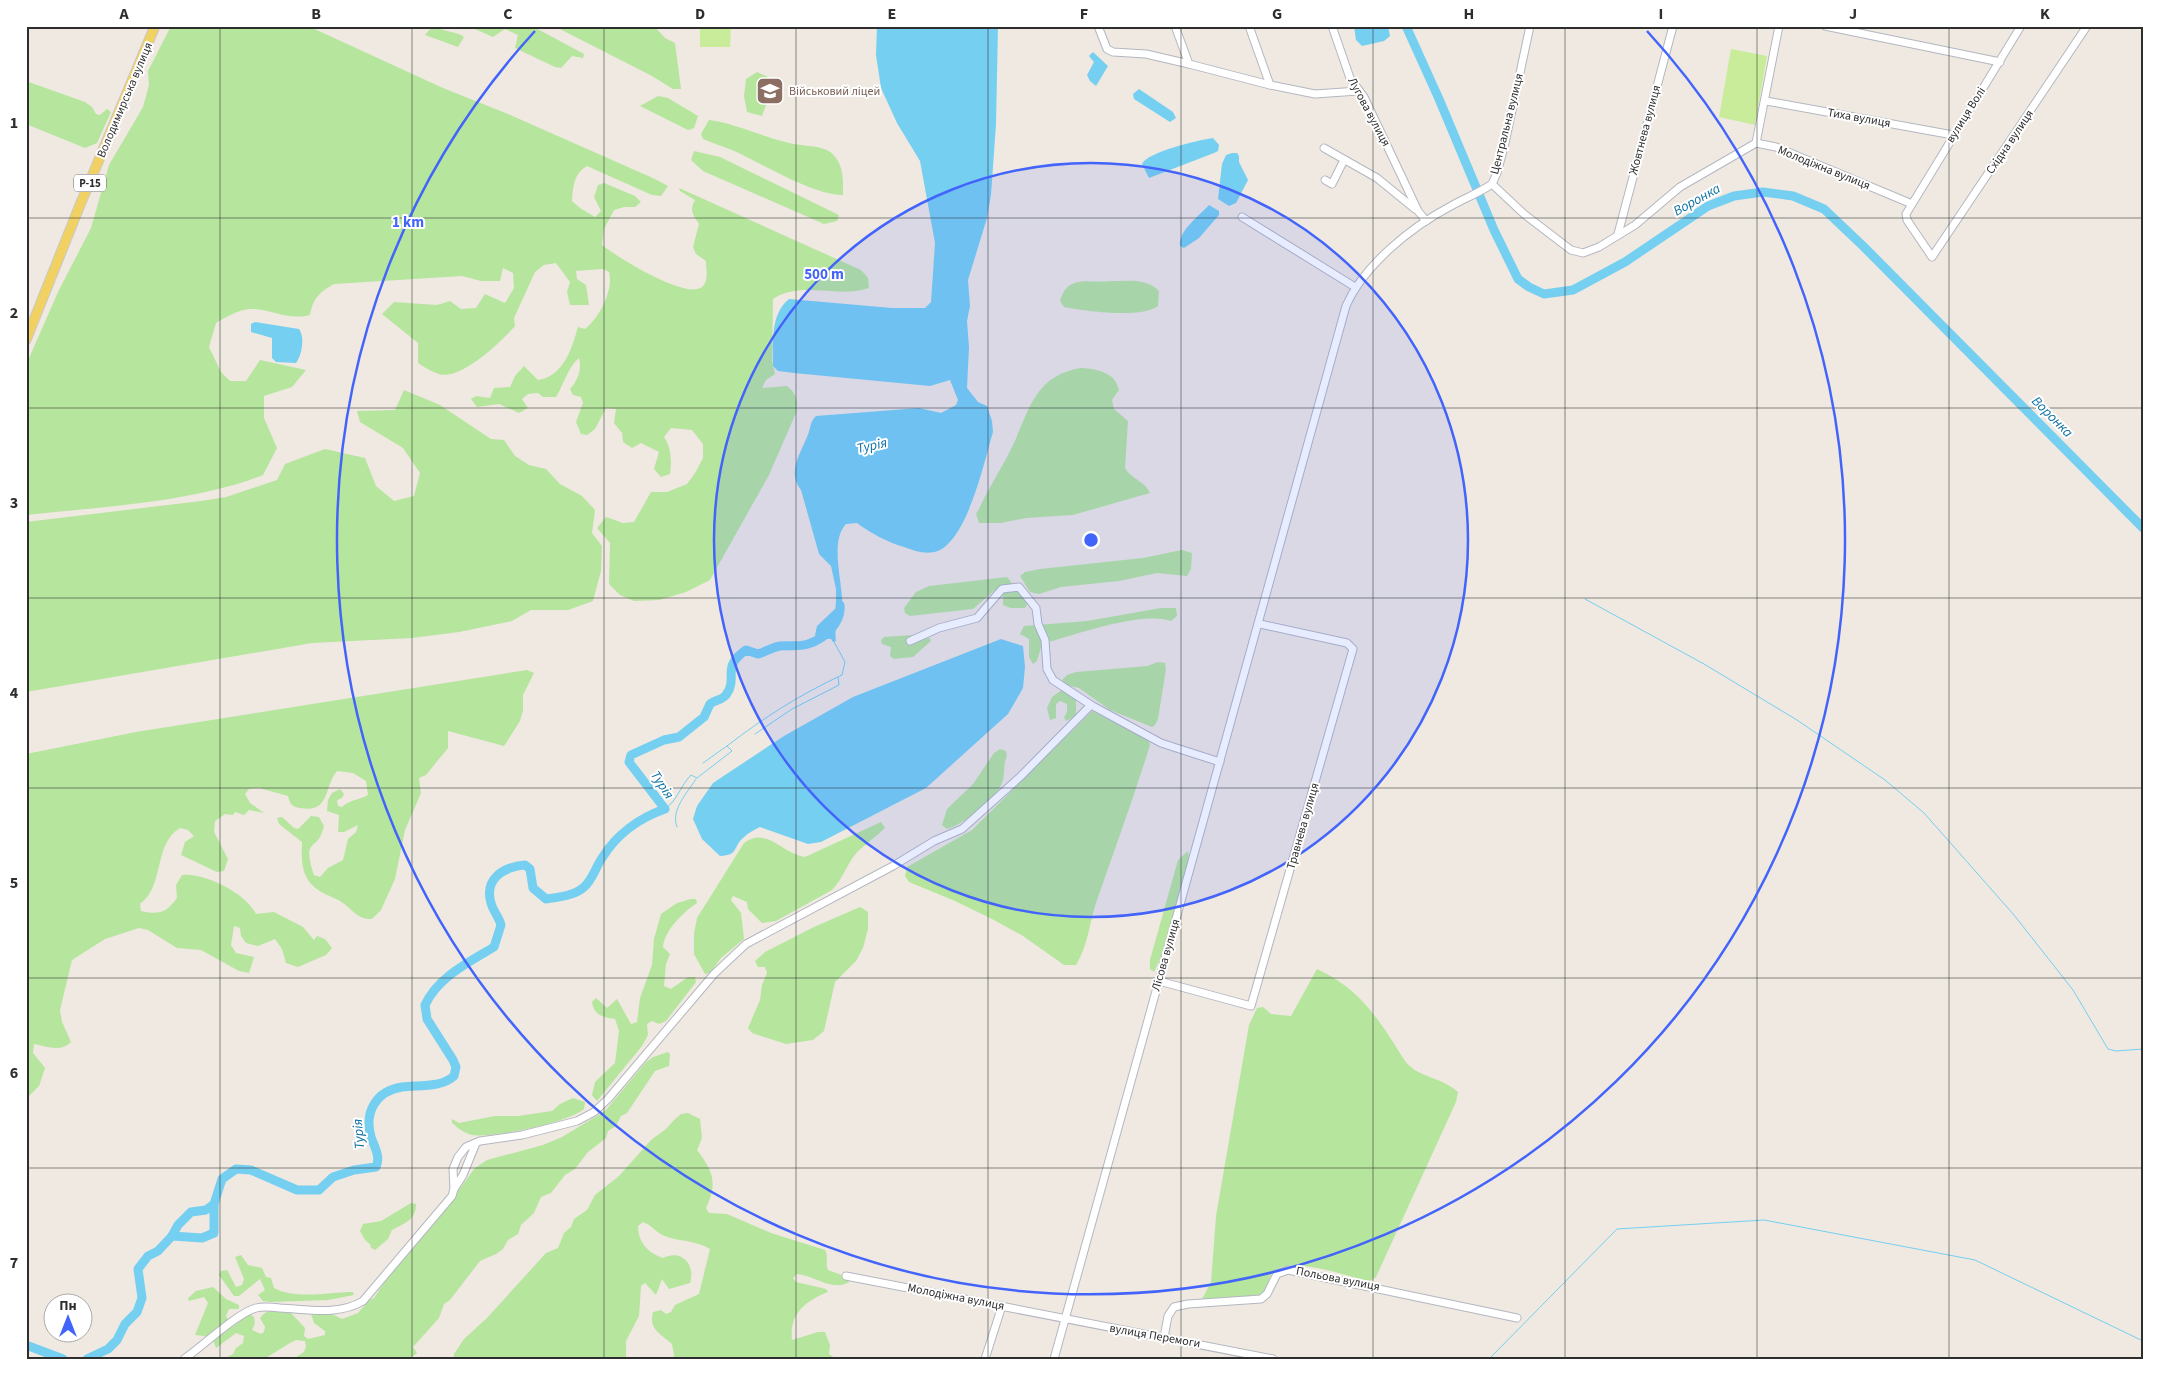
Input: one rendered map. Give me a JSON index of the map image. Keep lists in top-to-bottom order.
{
  "streets": {
    "main road": ["Володимирська вулиця", "Р-15"],
    "street": [
      "Лугова вулиця",
      "вулиця Волі",
      "Тиха вулиця",
      "Центральна вулиця",
      "Жовтнева вулиця",
      "Східна вулиця",
      "Молодіжна вулиця",
      "Травнева вулиця",
      "Лісова вулиця",
      "Польова вулиця",
      "вулиця Перемоги"
    ]
  },
  "crossings": [
    ["Лугова вулиця", "Центральна вулиця"],
    ["вулиця Волі", "Тиха вулиця"],
    ["вулиця Волі", "Східна вулиця"],
    ["вулиця Волі", "Молодіжна вулиця"],
    ["Центральна вулиця", "Травнева вулиця"],
    ["Центральна вулиця", "Лісова вулиця"],
    ["Східна вулиця", "Молодіжна вулиця"],
    ["Молодіжна вулиця", "Лісова вулиця"],
    ["Молодіжна вулиця", "вулиця Перемоги"],
    ["Травнева вулиця", "Лісова вулиця"],
    ["Лісова вулиця", "вулиця Перемоги"],
    ["Польова вулиця", "вулиця Перемоги"]
  ],
  "water": ["Воронка", "Турія"],
  "places": {
    "school or university": ["Військовий ліцей"]
  },
  "north": "top",
  "grid": {
    "columns": [
      "A",
      "B",
      "C",
      "D",
      "E",
      "F",
      "G",
      "H",
      "I",
      "J",
      "K"
    ],
    "rows": [
      "1",
      "2",
      "3",
      "4",
      "5",
      "6",
      "7"
    ]
  },
  "rings": ["1 km", "500 m"]
}
